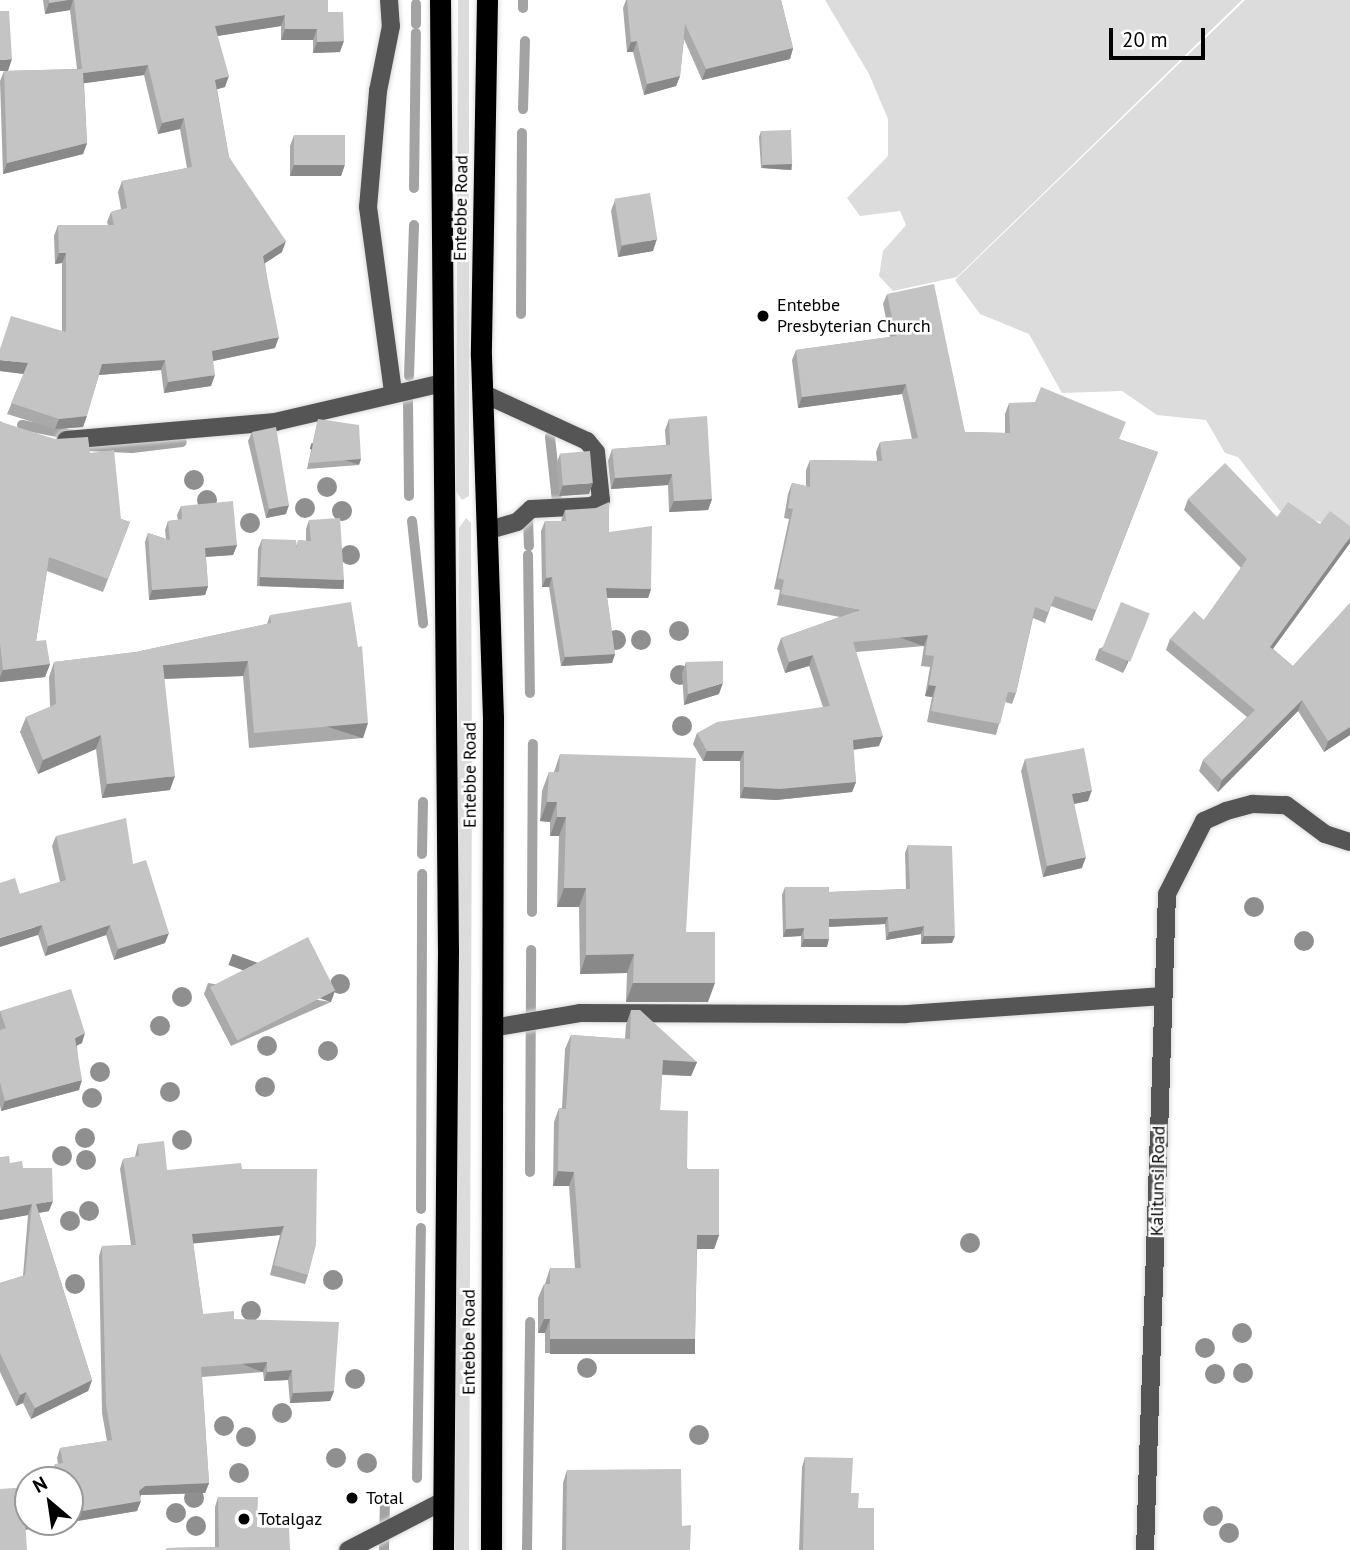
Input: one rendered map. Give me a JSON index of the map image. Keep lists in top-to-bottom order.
{
  "streets": {
    "highway": ["Entebbe Road"],
    "street": ["Kalitunsi Road"]
  },
  "places": ["Entebbe Presbyterian Church", "Total", "Totalgaz"],
  "scale_bar": "20 m",
  "north": "top left"
}
